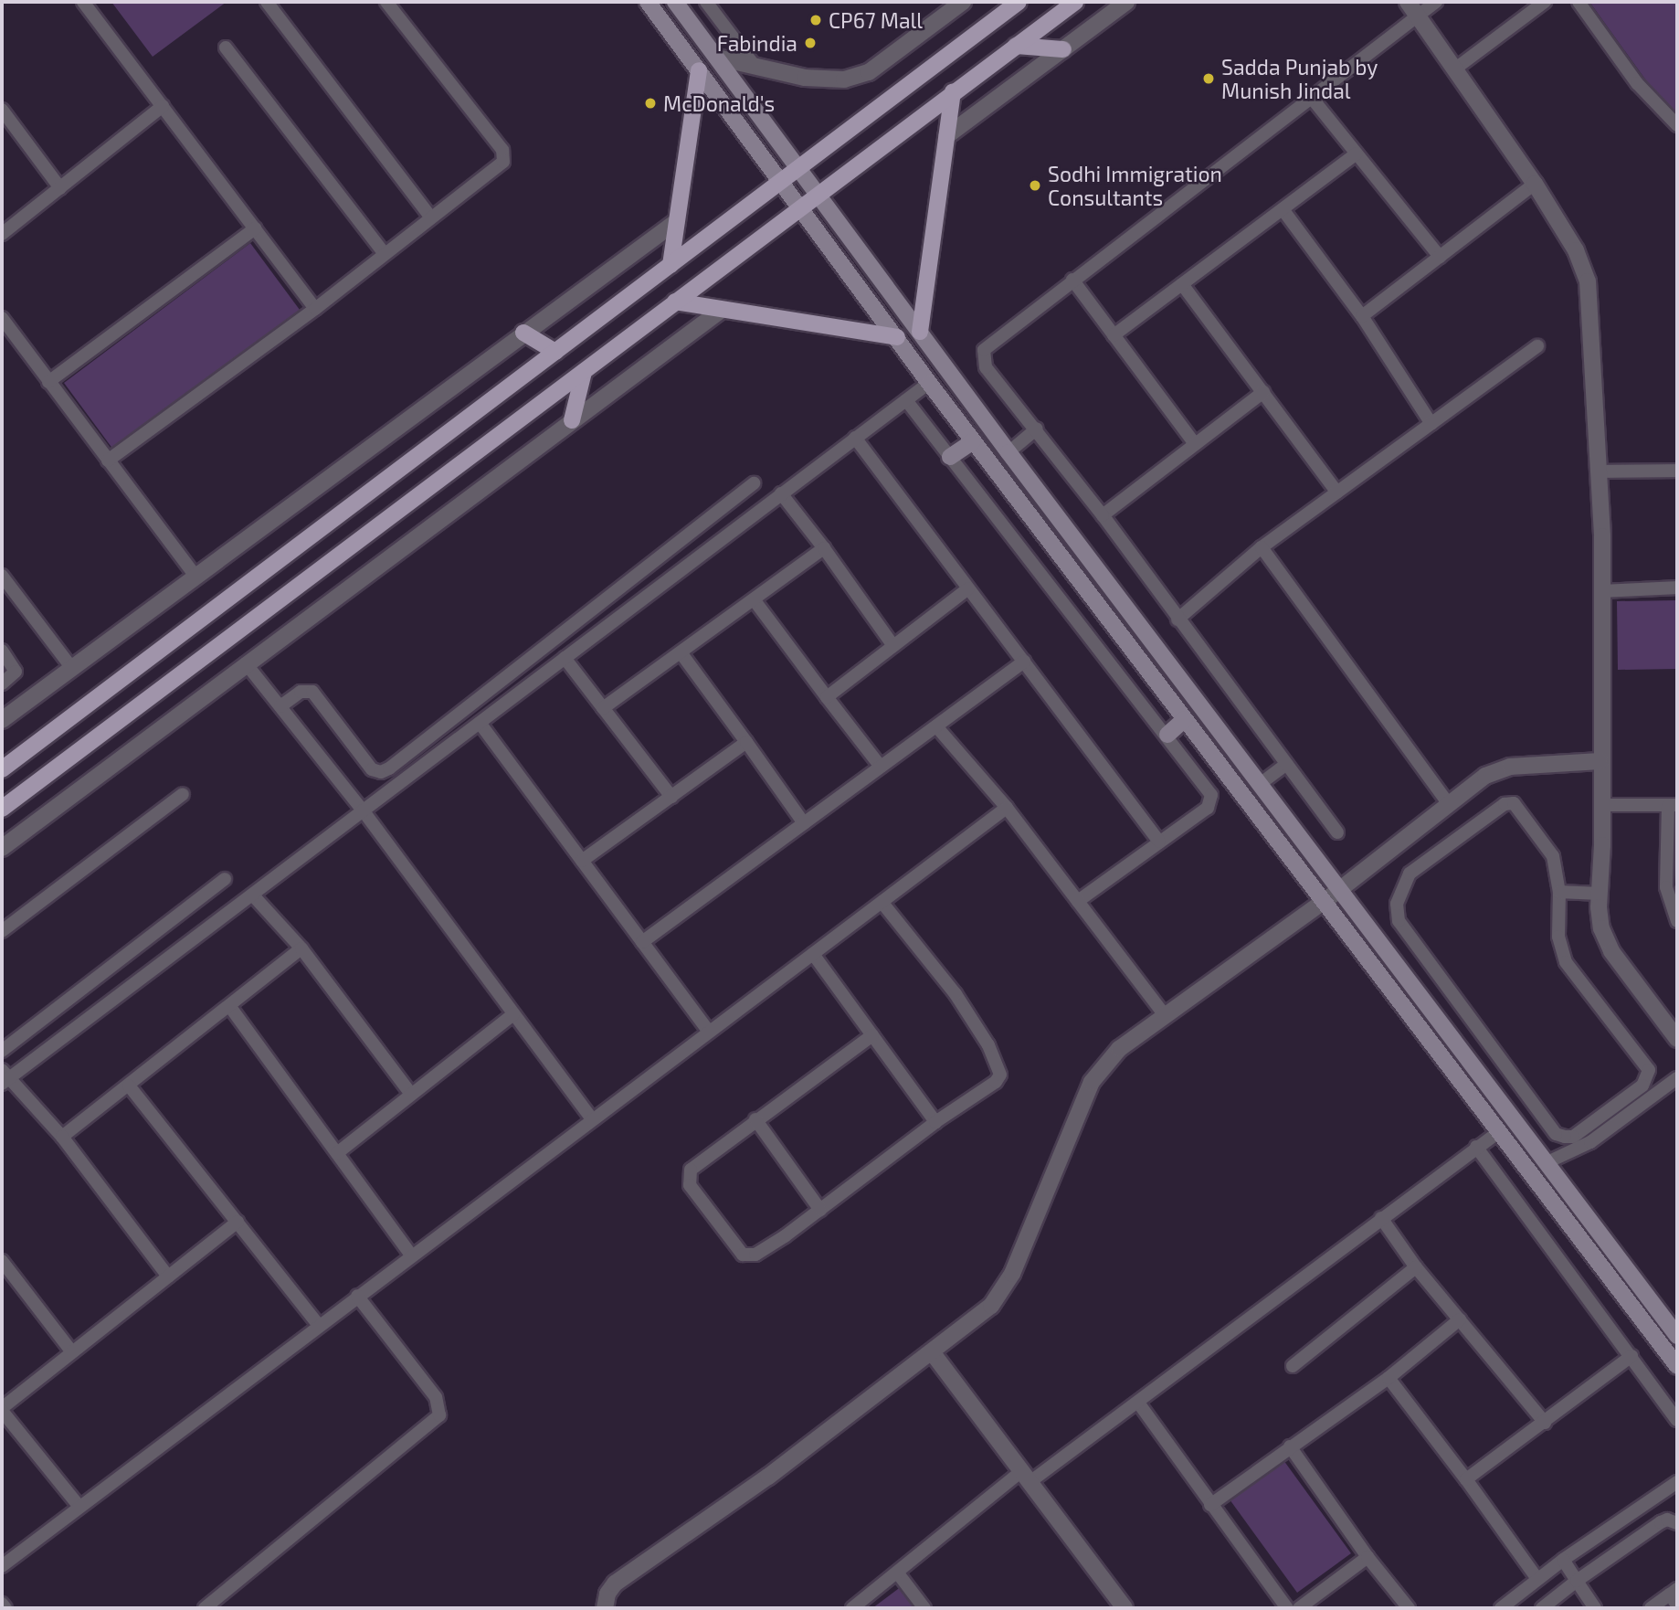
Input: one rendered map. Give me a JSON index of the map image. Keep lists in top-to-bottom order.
{
  "places": [
    "CP67 Mall",
    "Fabindia",
    "Sadda Punjab by Munish Jindal",
    "McDonald's",
    "Sodhi Immigration Consultants"
  ]
}
